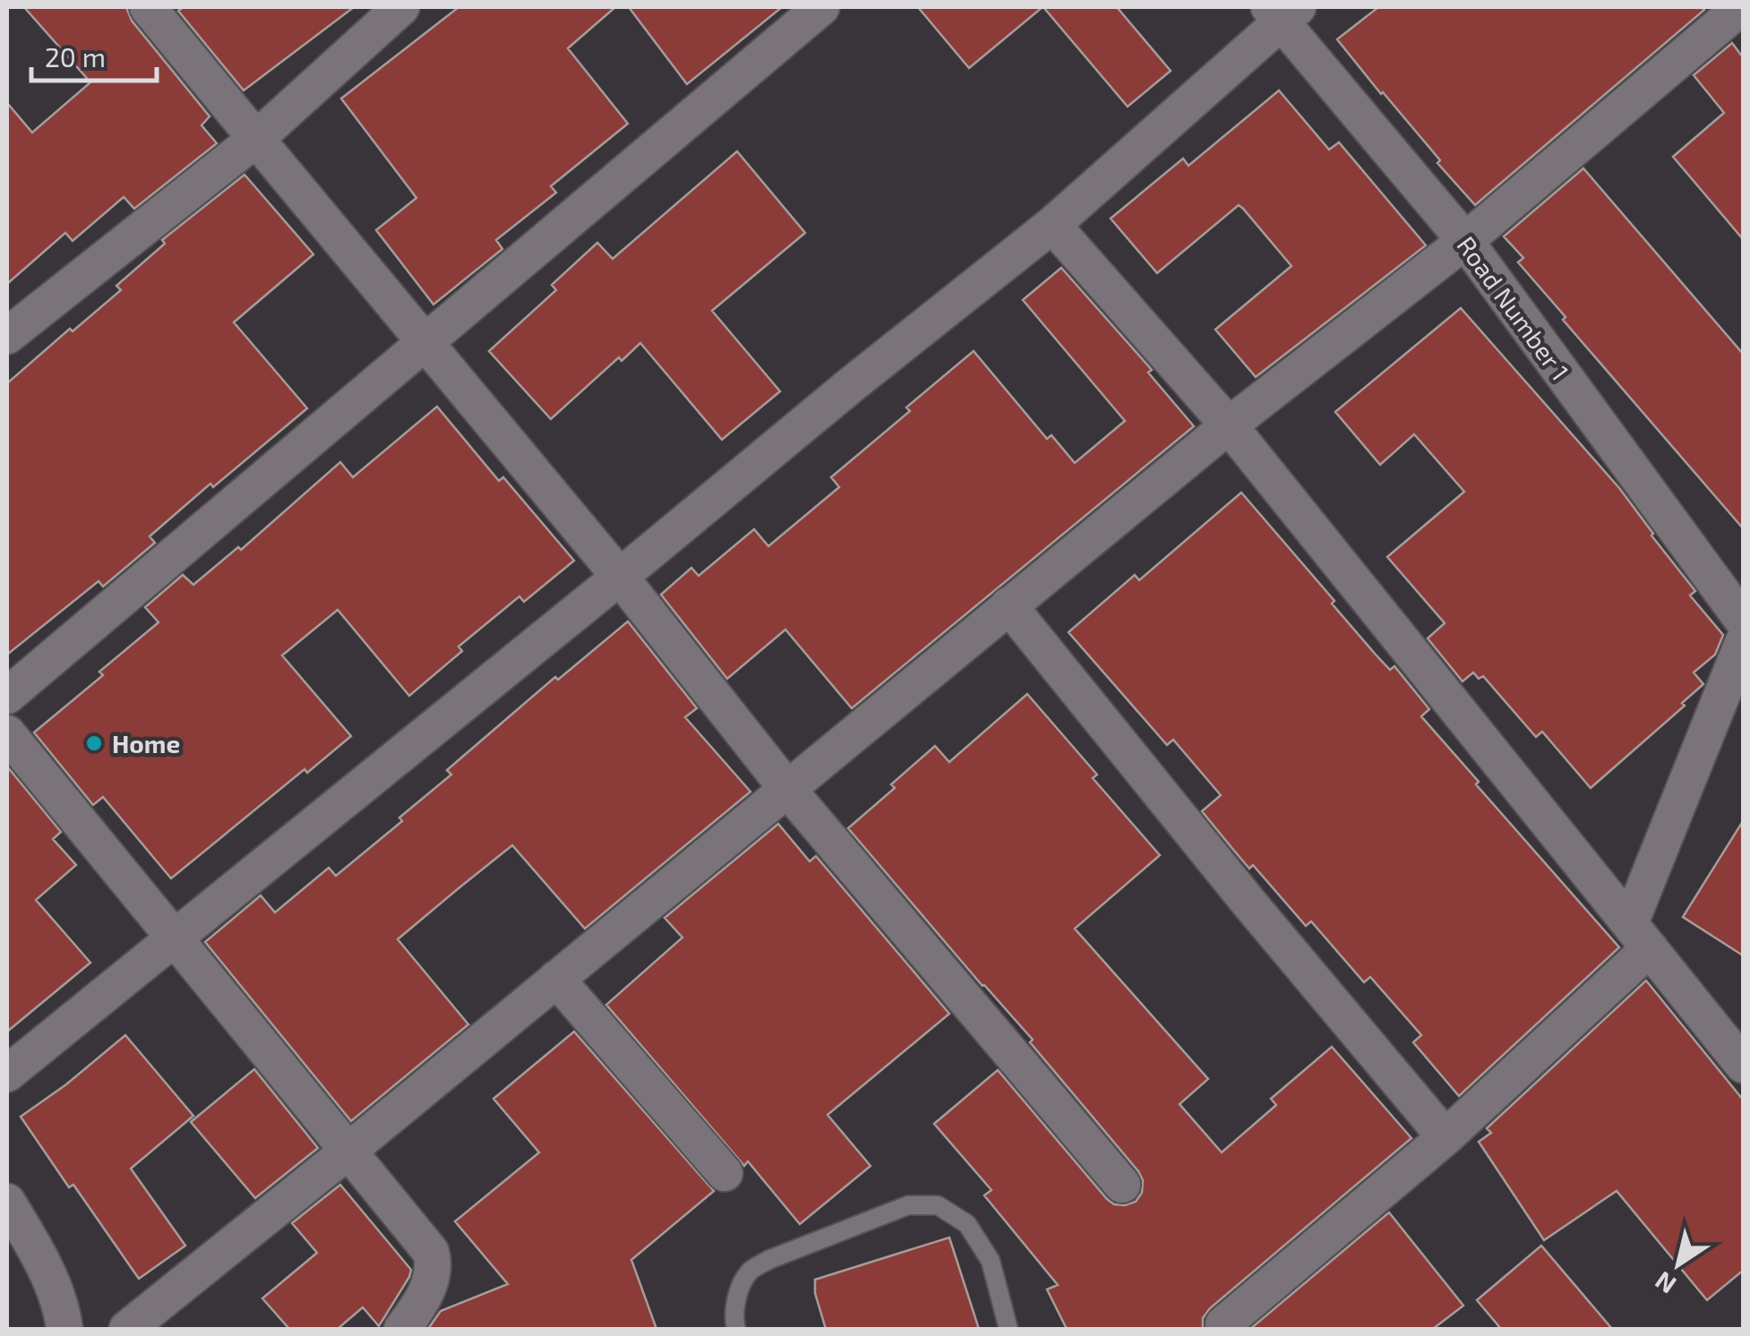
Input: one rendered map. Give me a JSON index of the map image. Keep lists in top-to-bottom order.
{
  "streets": {
    "street": ["Road Number 1"]
  },
  "places": ["Home"],
  "scale_bar": "20 m",
  "north": "bottom left"
}
